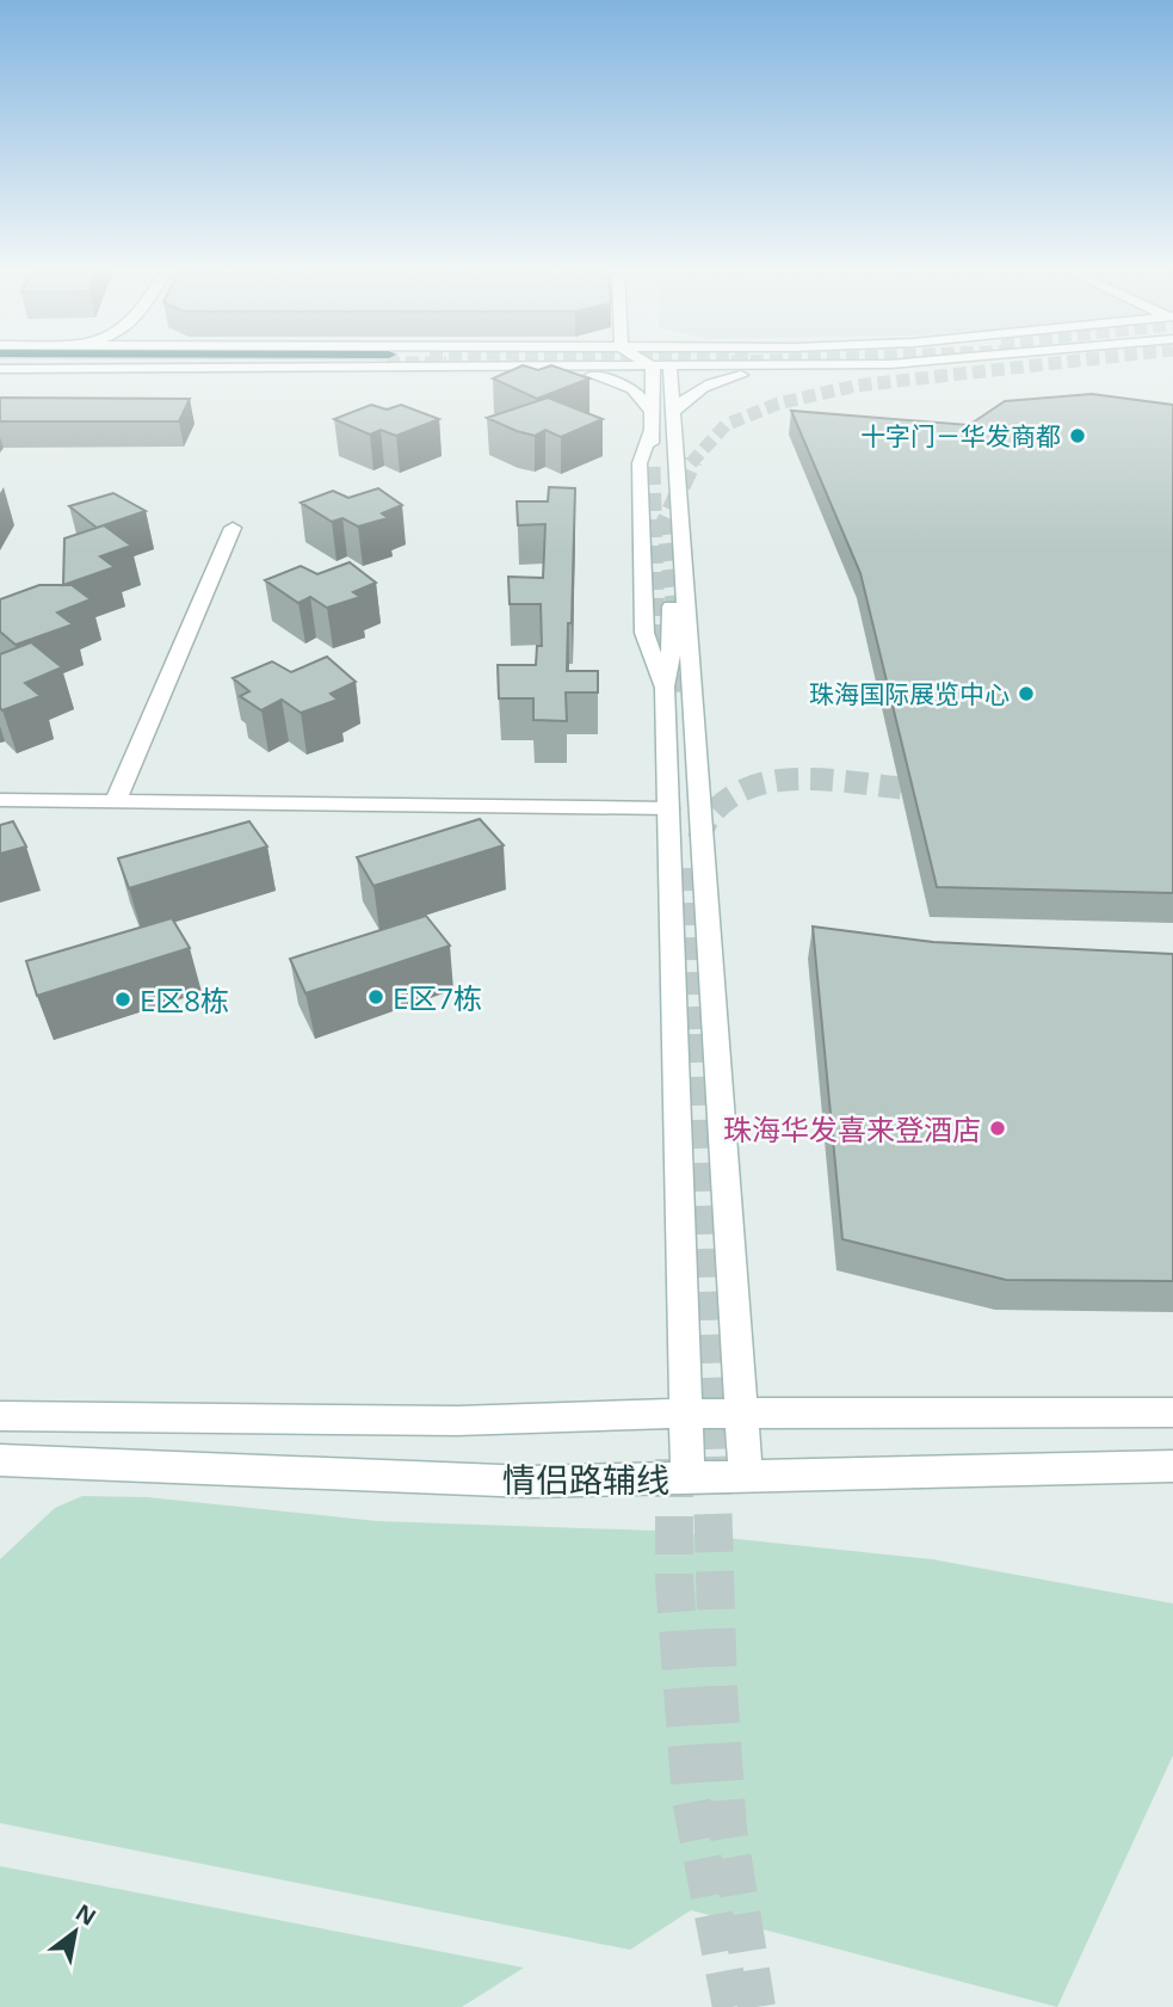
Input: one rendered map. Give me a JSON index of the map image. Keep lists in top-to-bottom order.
{
  "streets": {
    "main road": ["情侣路辅线"]
  },
  "places": [
    "十字门－华发商都",
    "珠海国际展览中心",
    "E区7栋",
    "E区8栋",
    "珠海华发喜来登酒店"
  ],
  "north": "top right"
}
